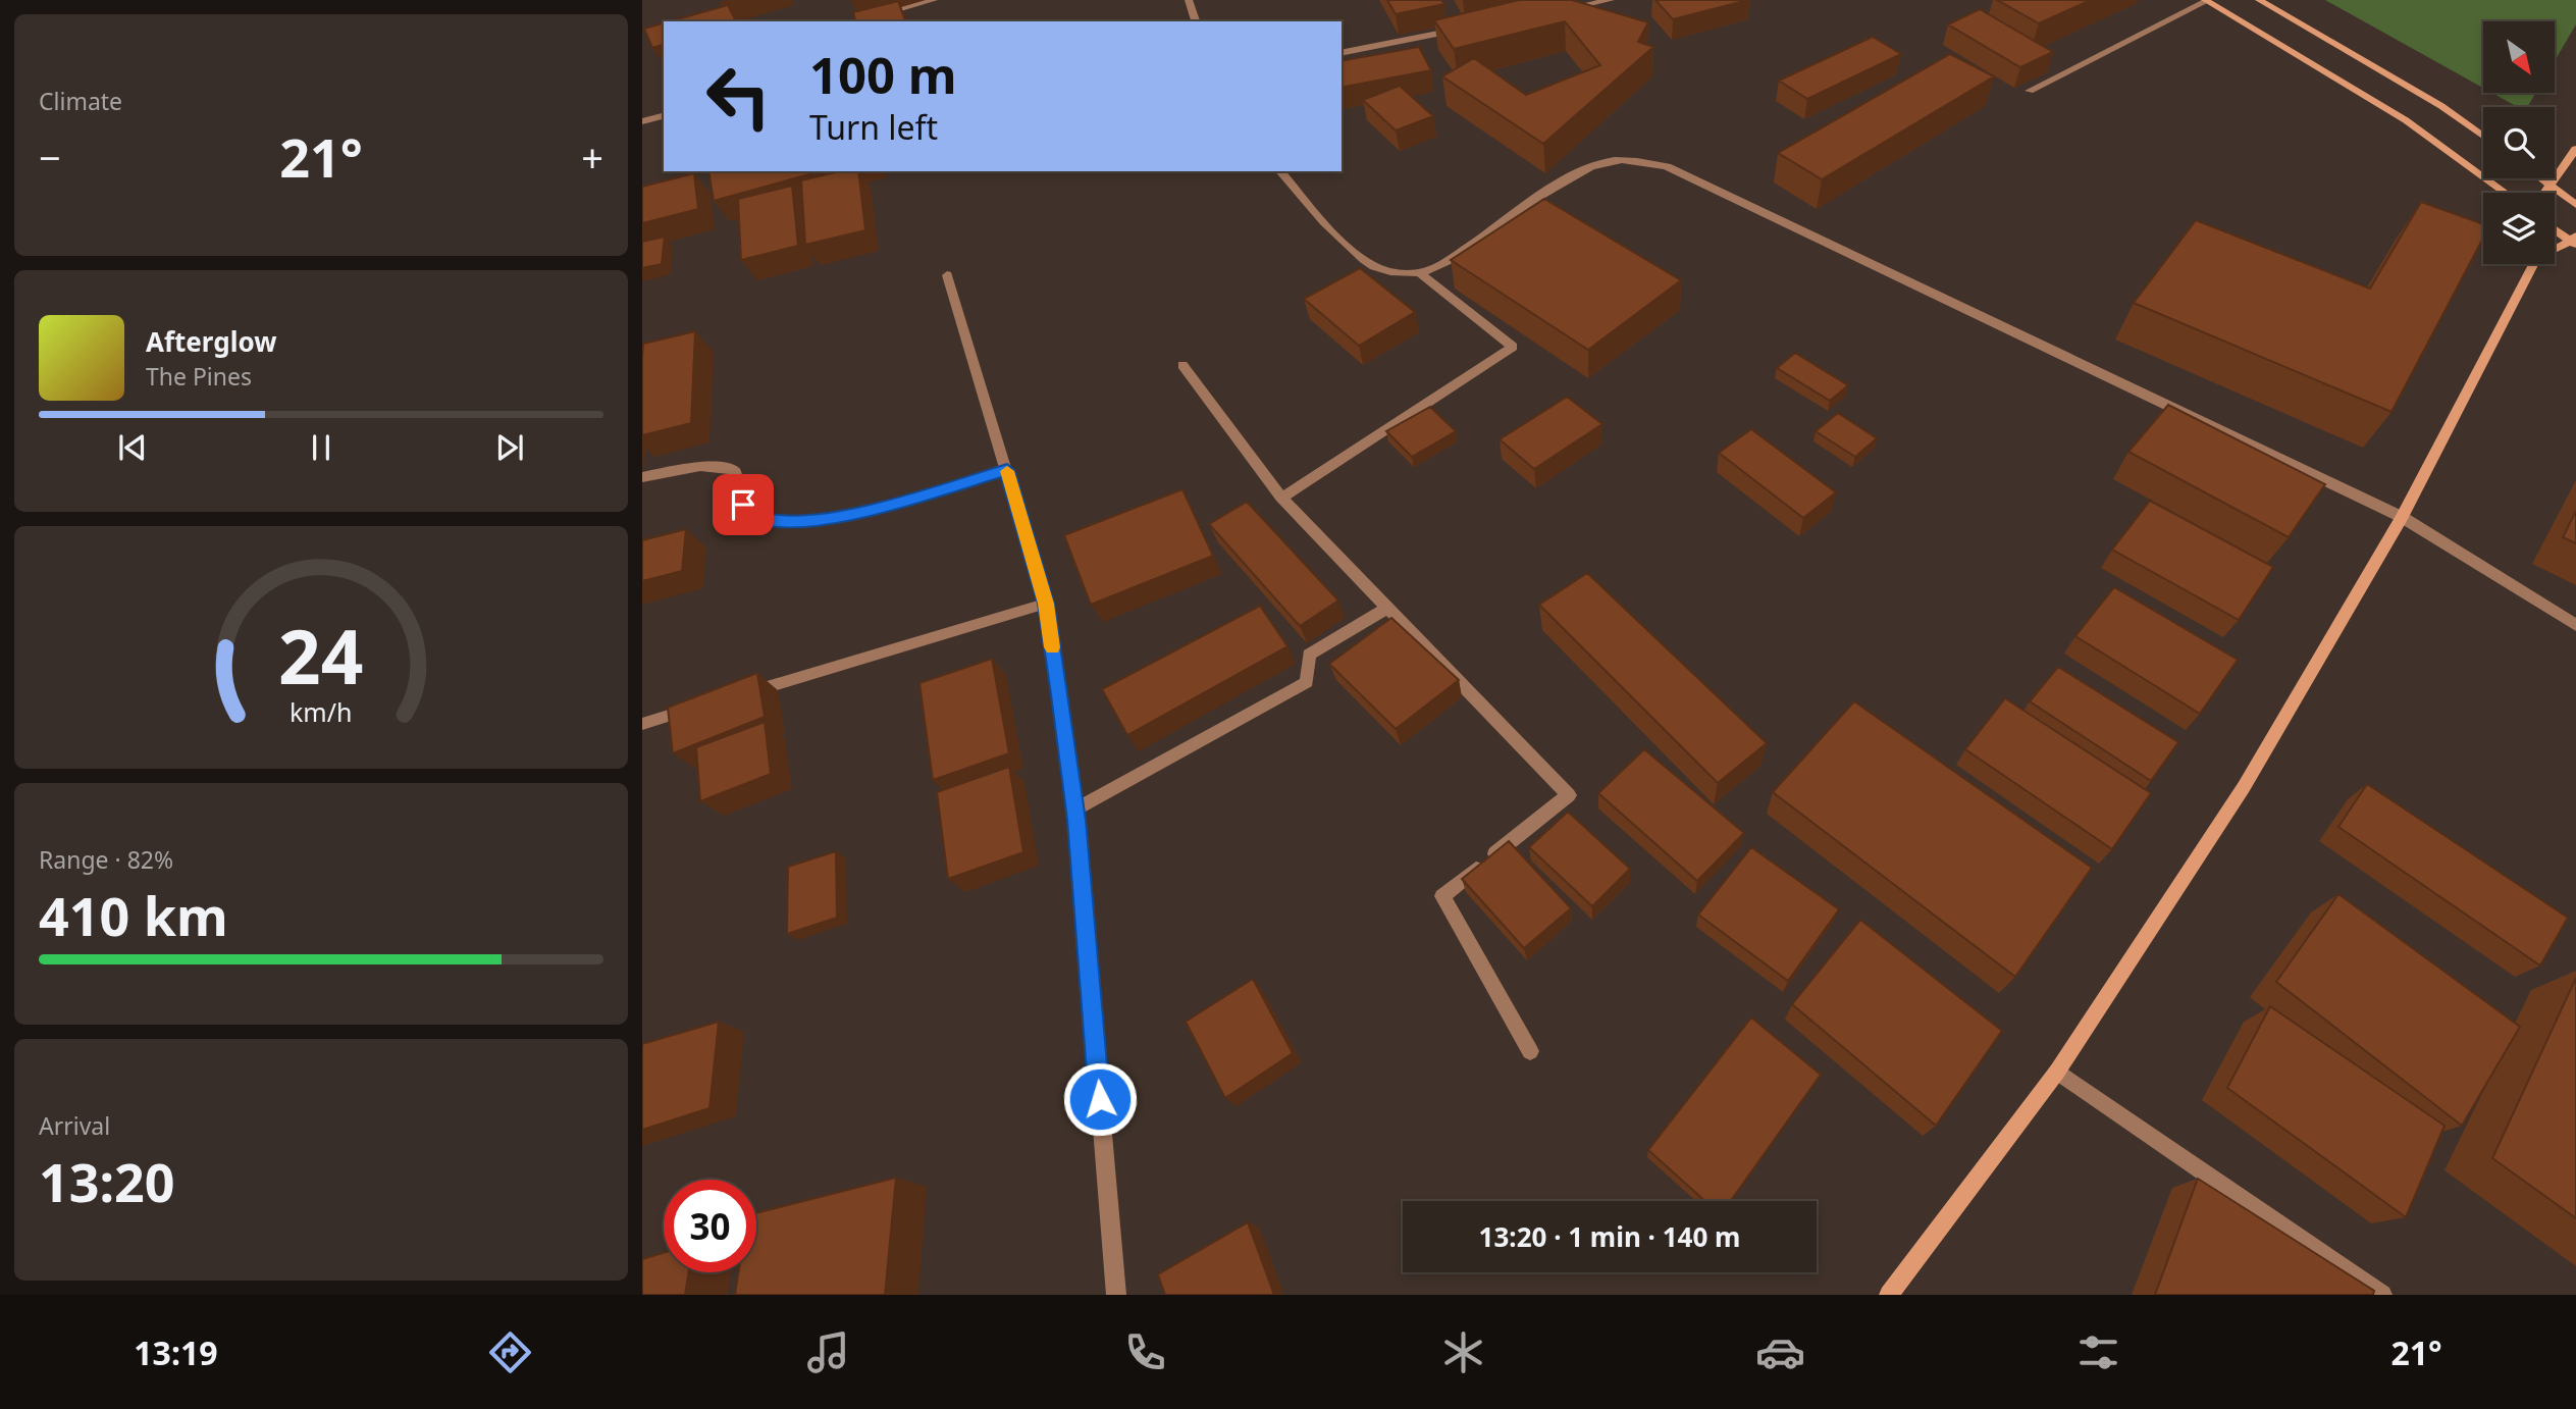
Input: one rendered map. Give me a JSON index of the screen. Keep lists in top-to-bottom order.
{
  "north": "bottom right",
  "page": {
    "tile": [
      "Climate",
      ["Range · 82%", "410 km"],
      ["Arrival", "13:20"]
    ],
    "turn": ["100 m", "Turn left"],
    "heat": ["−", "21°", "+"],
    "song": ["Afterglow", "The Pines"],
    "limit": "30",
    "trip": "13:20 · 1 min · 140 m",
    "tabs": ["13:19", "21°"],
    "gauge": ["24", "km/h"]
  }
}
